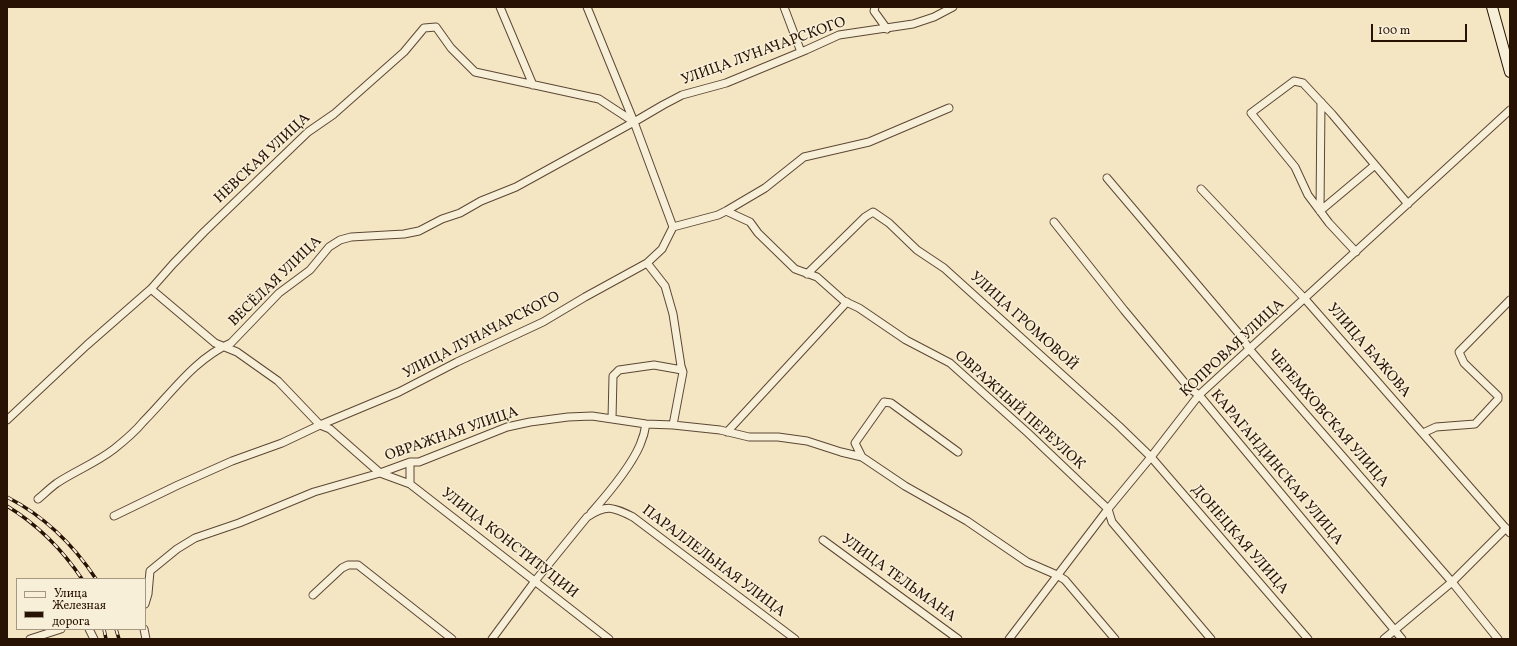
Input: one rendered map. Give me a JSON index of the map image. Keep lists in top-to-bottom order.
{
  "streets": {
    "street": [
      "УЛИЦА ЛУНАЧАРСКОГО",
      "НЕВСКАЯ УЛИЦА",
      "ВЕСЁЛАЯ УЛИЦА",
      "УЛИЦА ГРОМОВОЙ",
      "КОПРОВАЯ УЛИЦА",
      "УЛИЦА БАЖОВА",
      "ОВРАЖНЫЙ ПЕРЕУЛОК",
      "ЧЕРЕМХОВСКАЯ УЛИЦА",
      "ОВРАЖНАЯ УЛИЦА",
      "КАРАГАНДИНСКАЯ УЛИЦА",
      "ДОНЕЦКАЯ УЛИЦА",
      "УЛИЦА КОНСТИТУЦИИ",
      "ПАРАЛЛЕЛЬНАЯ УЛИЦА",
      "УЛИЦА ТЕЛЬМАНА"
    ]
  },
  "crossings": [
    ["УЛИЦА ЛУНАЧАРСКОГО", "ВЕСЁЛАЯ УЛИЦА"],
    ["УЛИЦА ГРОМОВОЙ", "КОПРОВАЯ УЛИЦА"],
    ["УЛИЦА ГРОМОВОЙ", "ОВРАЖНЫЙ ПЕРЕУЛОК"],
    ["УЛИЦА ГРОМОВОЙ", "ДОНЕЦКАЯ УЛИЦА"],
    ["КОПРОВАЯ УЛИЦА", "УЛИЦА БАЖОВА"],
    ["КОПРОВАЯ УЛИЦА", "ОВРАЖНЫЙ ПЕРЕУЛОК"],
    ["КОПРОВАЯ УЛИЦА", "ЧЕРЕМХОВСКАЯ УЛИЦА"],
    ["КОПРОВАЯ УЛИЦА", "ОВРАЖНАЯ УЛИЦА"],
    ["КОПРОВАЯ УЛИЦА", "КАРАГАНДИНСКАЯ УЛИЦА"],
    ["КОПРОВАЯ УЛИЦА", "ДОНЕЦКАЯ УЛИЦА"],
    ["ОВРАЖНАЯ УЛИЦА", "УЛИЦА КОНСТИТУЦИИ"]
  ],
  "legend": ["Улица", "Железная дорога"],
  "scale_bar": "100 m"
}
